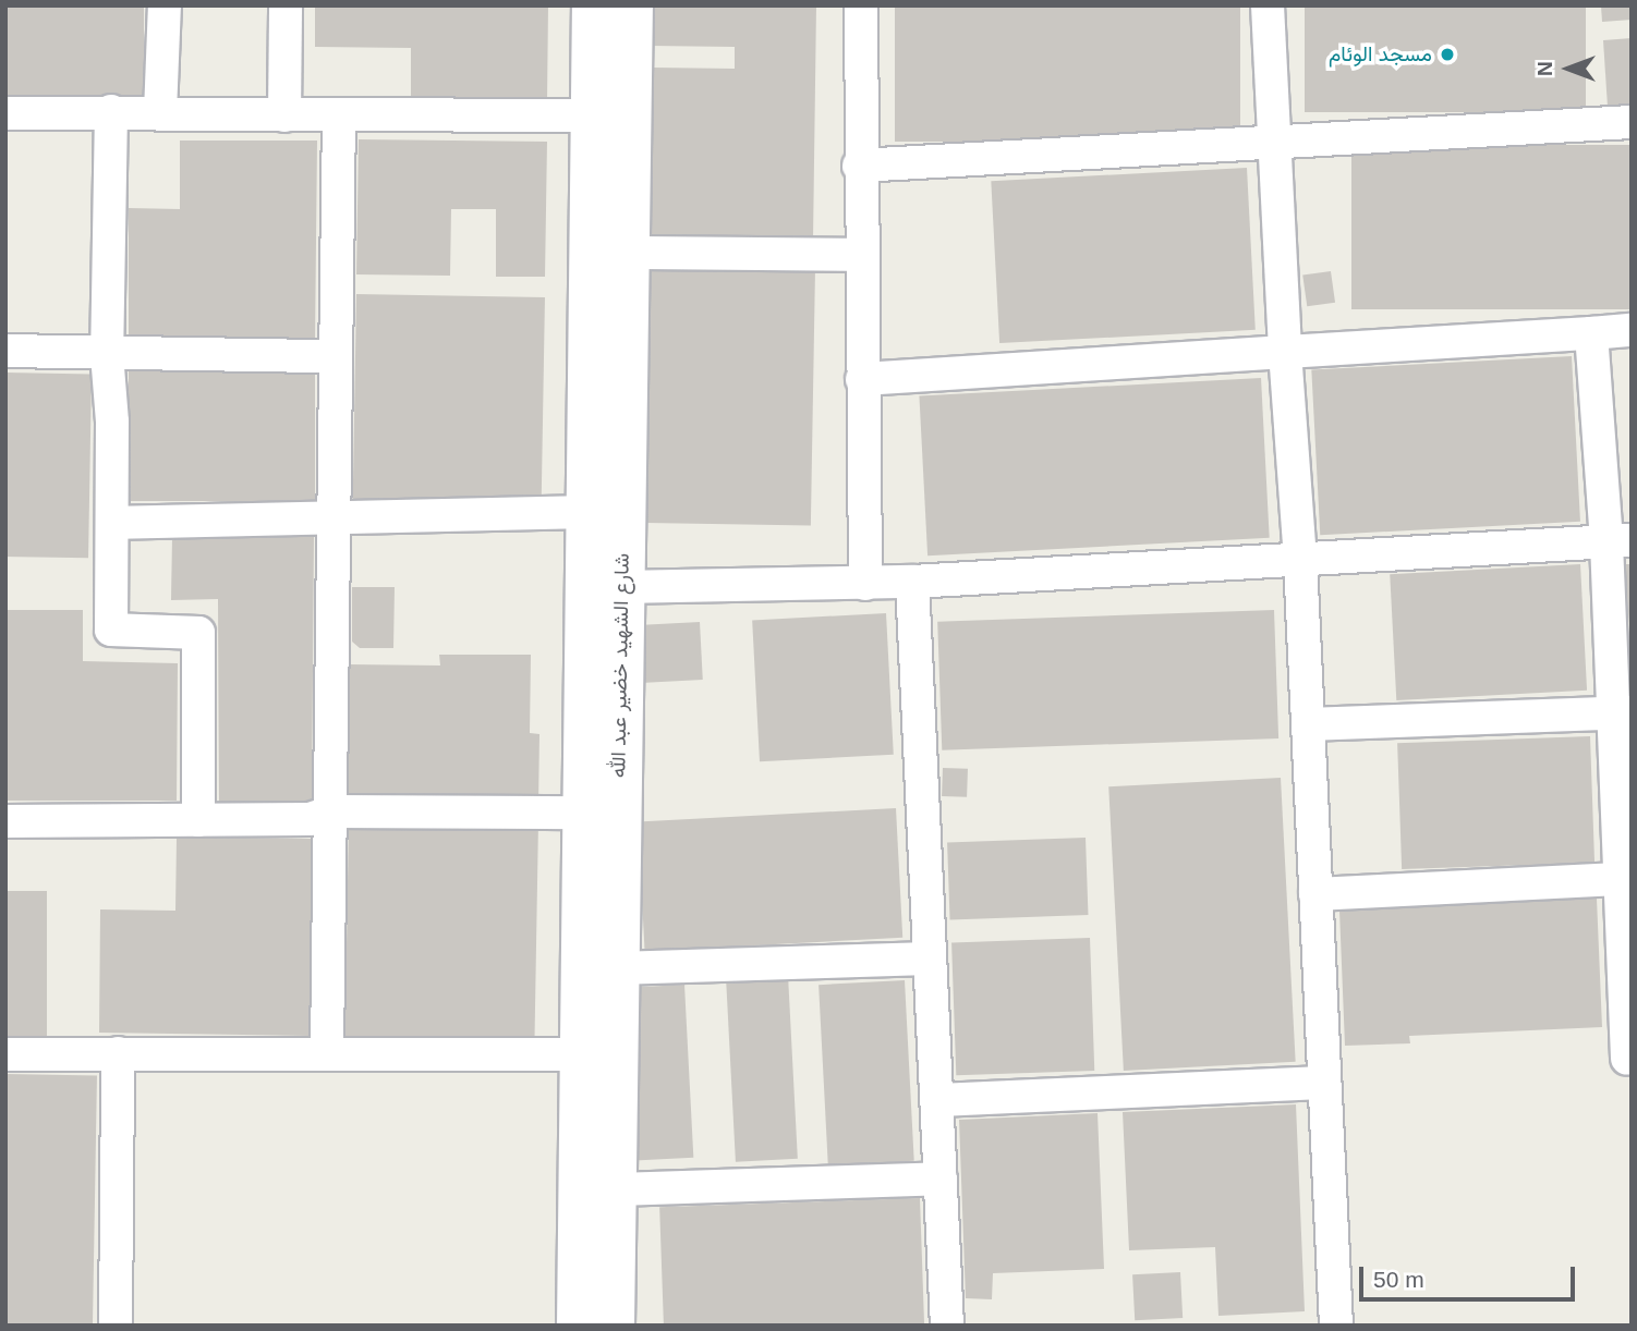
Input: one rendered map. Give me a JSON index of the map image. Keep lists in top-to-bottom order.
{
  "streets": {
    "main road": ["شارع الشهيد خضير عبد الله"]
  },
  "places": ["مسجد الوئام"],
  "scale_bar": "50 m",
  "north": "left"
}
